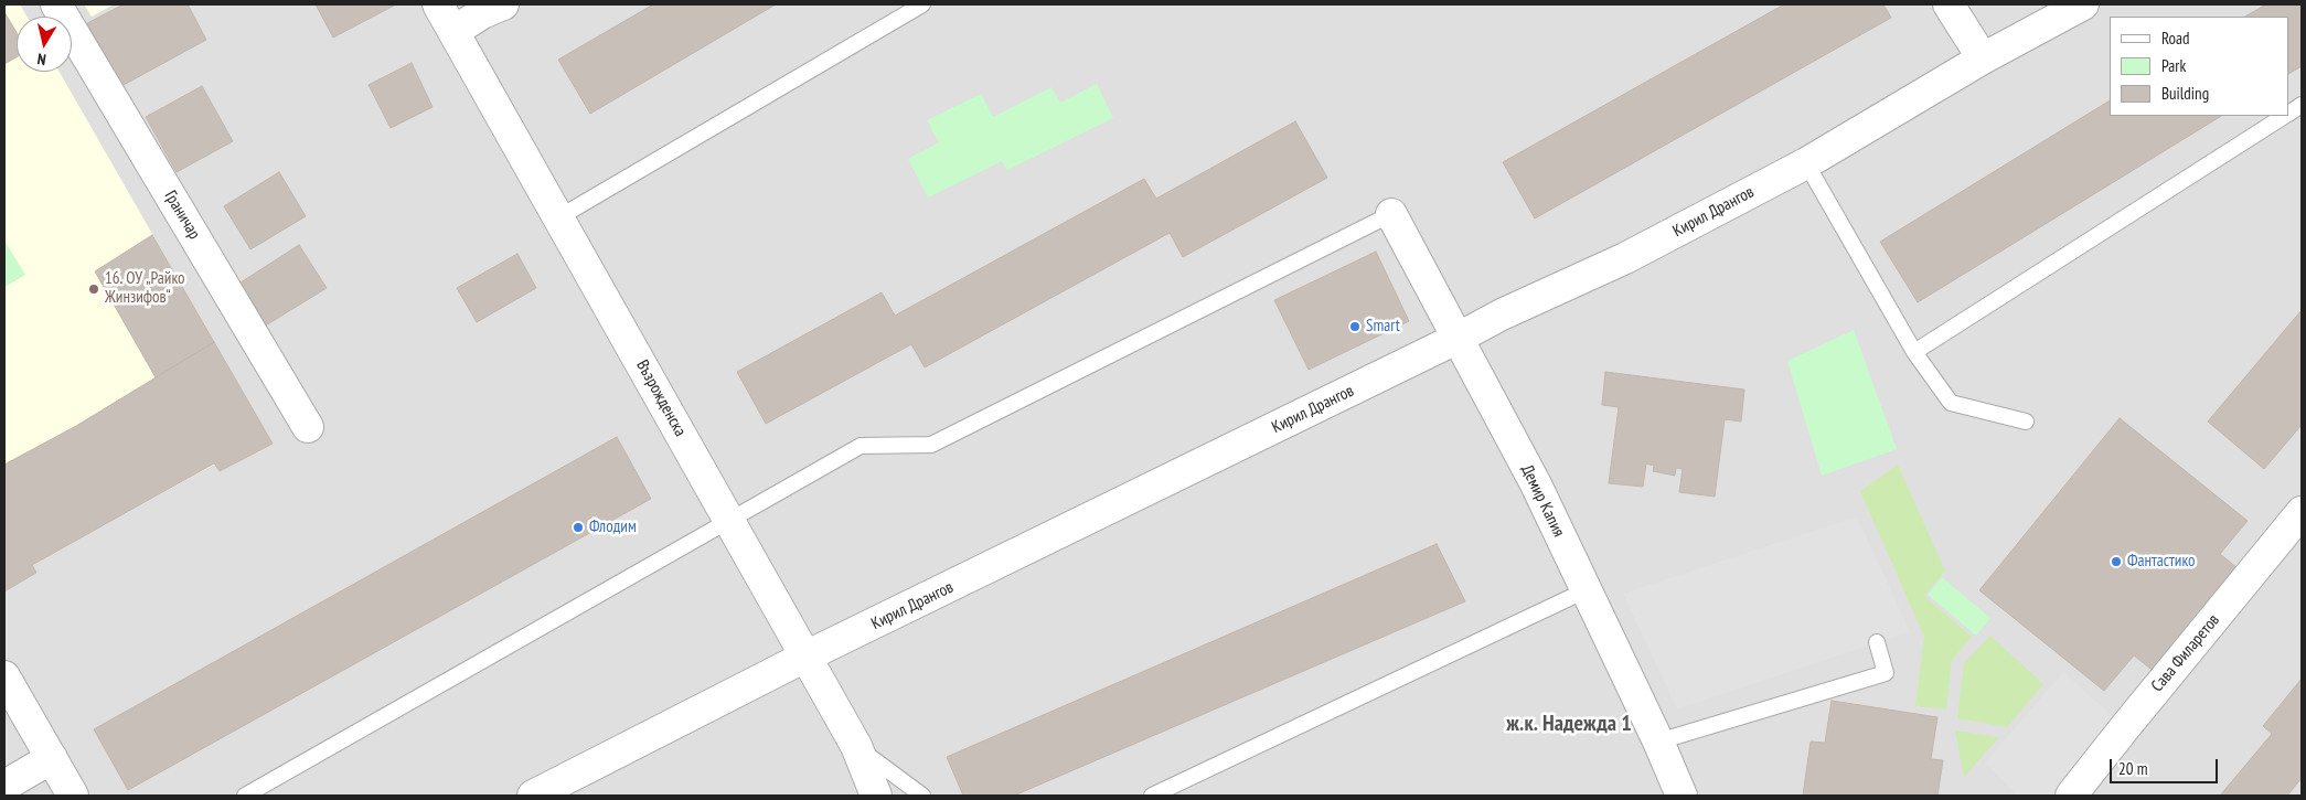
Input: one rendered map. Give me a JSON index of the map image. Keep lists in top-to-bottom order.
{
  "streets": {
    "street": [
      "Кирил Дрангов",
      "Граничар",
      "Възрожденска",
      "Демир Капия",
      "Сава Филаретов"
    ]
  },
  "crossings": [
    ["Кирил Дрангов", "Възрожденска"],
    ["Кирил Дрангов", "Демир Капия"]
  ],
  "districts": ["ж.к. Надежда 1"],
  "places": [
    "16. ОУ „Райко Жинзифов“",
    "Smart",
    "Флодим",
    "Фантастико"
  ],
  "legend": ["Road", "Park", "Building"],
  "scale_bar": "20 m",
  "north": "bottom"
}
